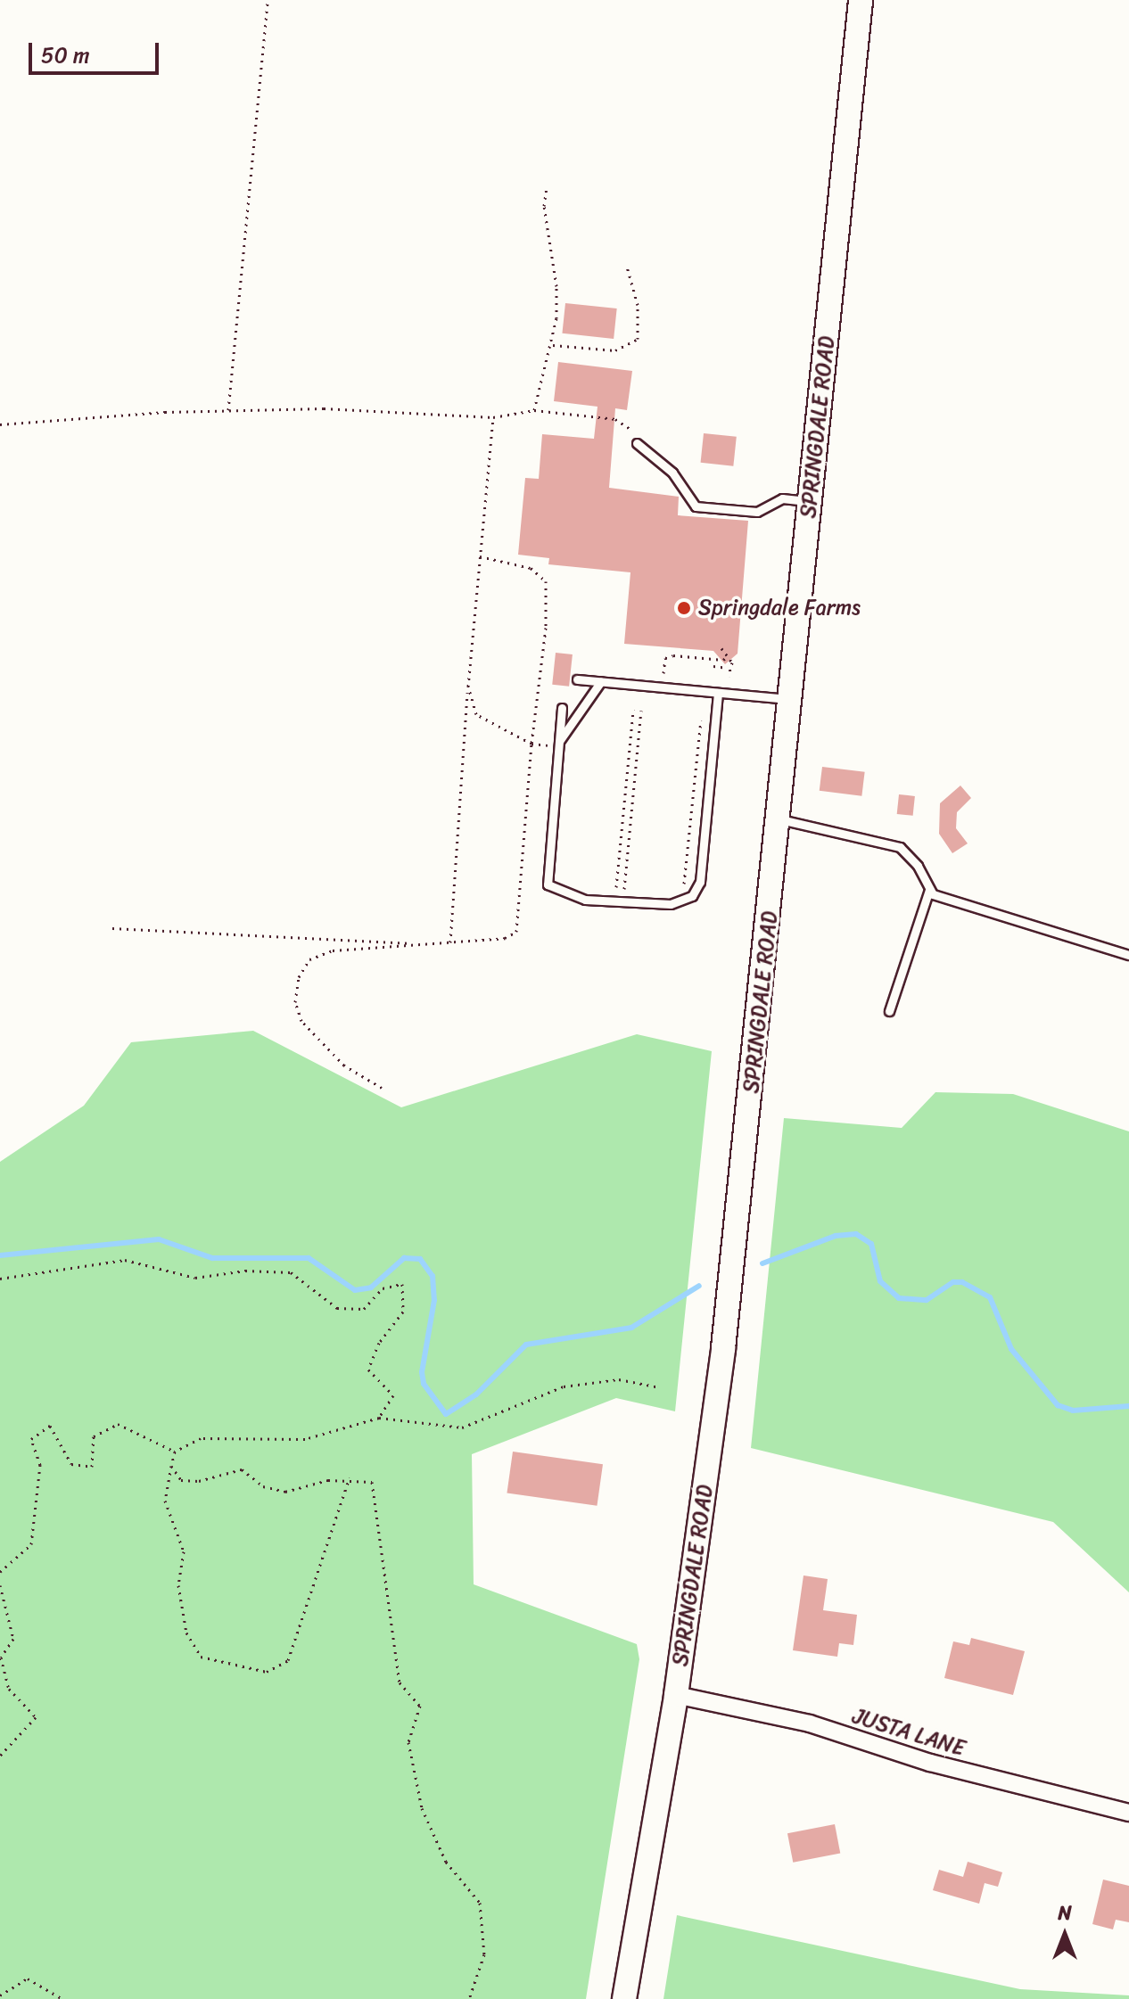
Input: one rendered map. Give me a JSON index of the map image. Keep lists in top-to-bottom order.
{
  "streets": {
    "main road": ["SPRINGDALE ROAD"],
    "street": ["JUSTA LANE"]
  },
  "crossings": [
    ["SPRINGDALE ROAD", "JUSTA LANE"]
  ],
  "places": ["Springdale Farms"],
  "scale_bar": "50 m",
  "north": "top"
}
